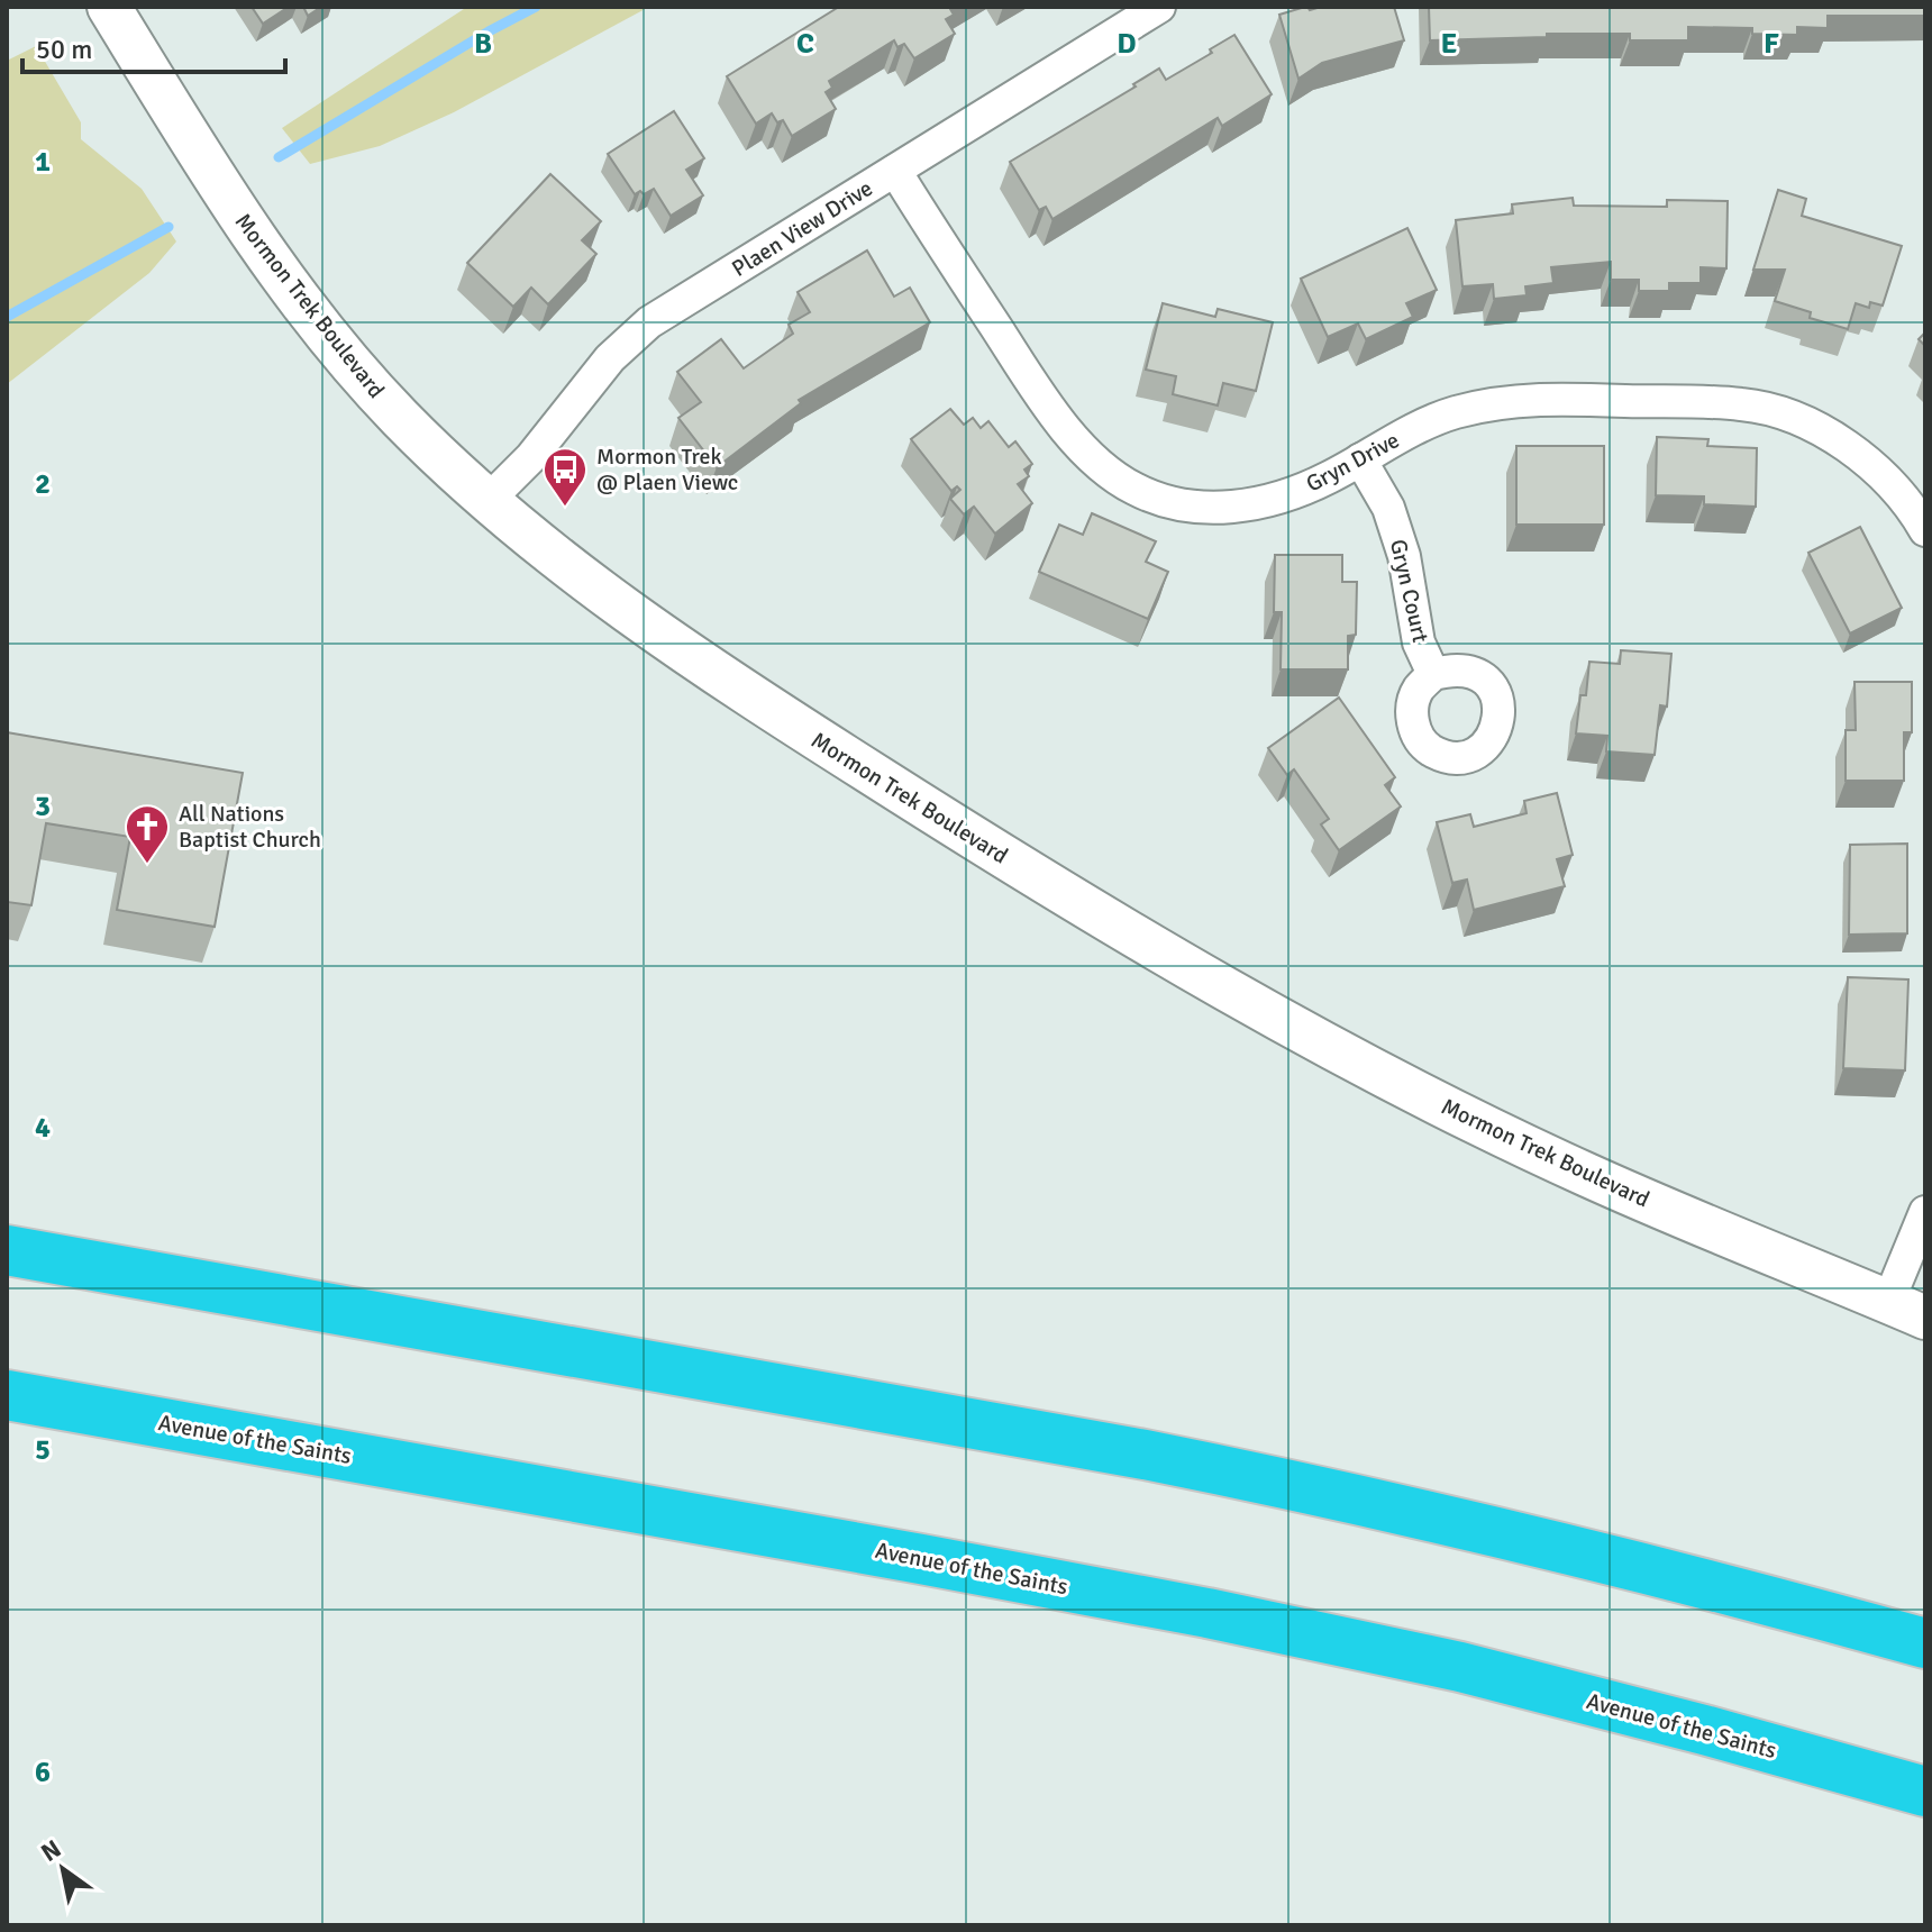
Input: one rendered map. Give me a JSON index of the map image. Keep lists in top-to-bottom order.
{
  "streets": {
    "highway": ["Avenue of the Saints"],
    "main road": ["Mormon Trek Boulevard"],
    "street": ["Plaen View Drive", "Gryn Drive", "Gryn Court"]
  },
  "crossings": [
    ["Plaen View Drive", "Mormon Trek Boulevard"],
    ["Plaen View Drive", "Gryn Drive"],
    ["Gryn Drive", "Gryn Court"]
  ],
  "places": {
    "bus stop": ["Mormon Trek @ Plaen Viewc"],
    "church": ["All Nations Baptist Church"]
  },
  "scale_bar": "50 m",
  "north": "top left",
  "grid": {
    "columns": [
      "B",
      "C",
      "D",
      "E",
      "F"
    ],
    "rows": [
      "1",
      "2",
      "3",
      "4",
      "5",
      "6"
    ]
  }
}
